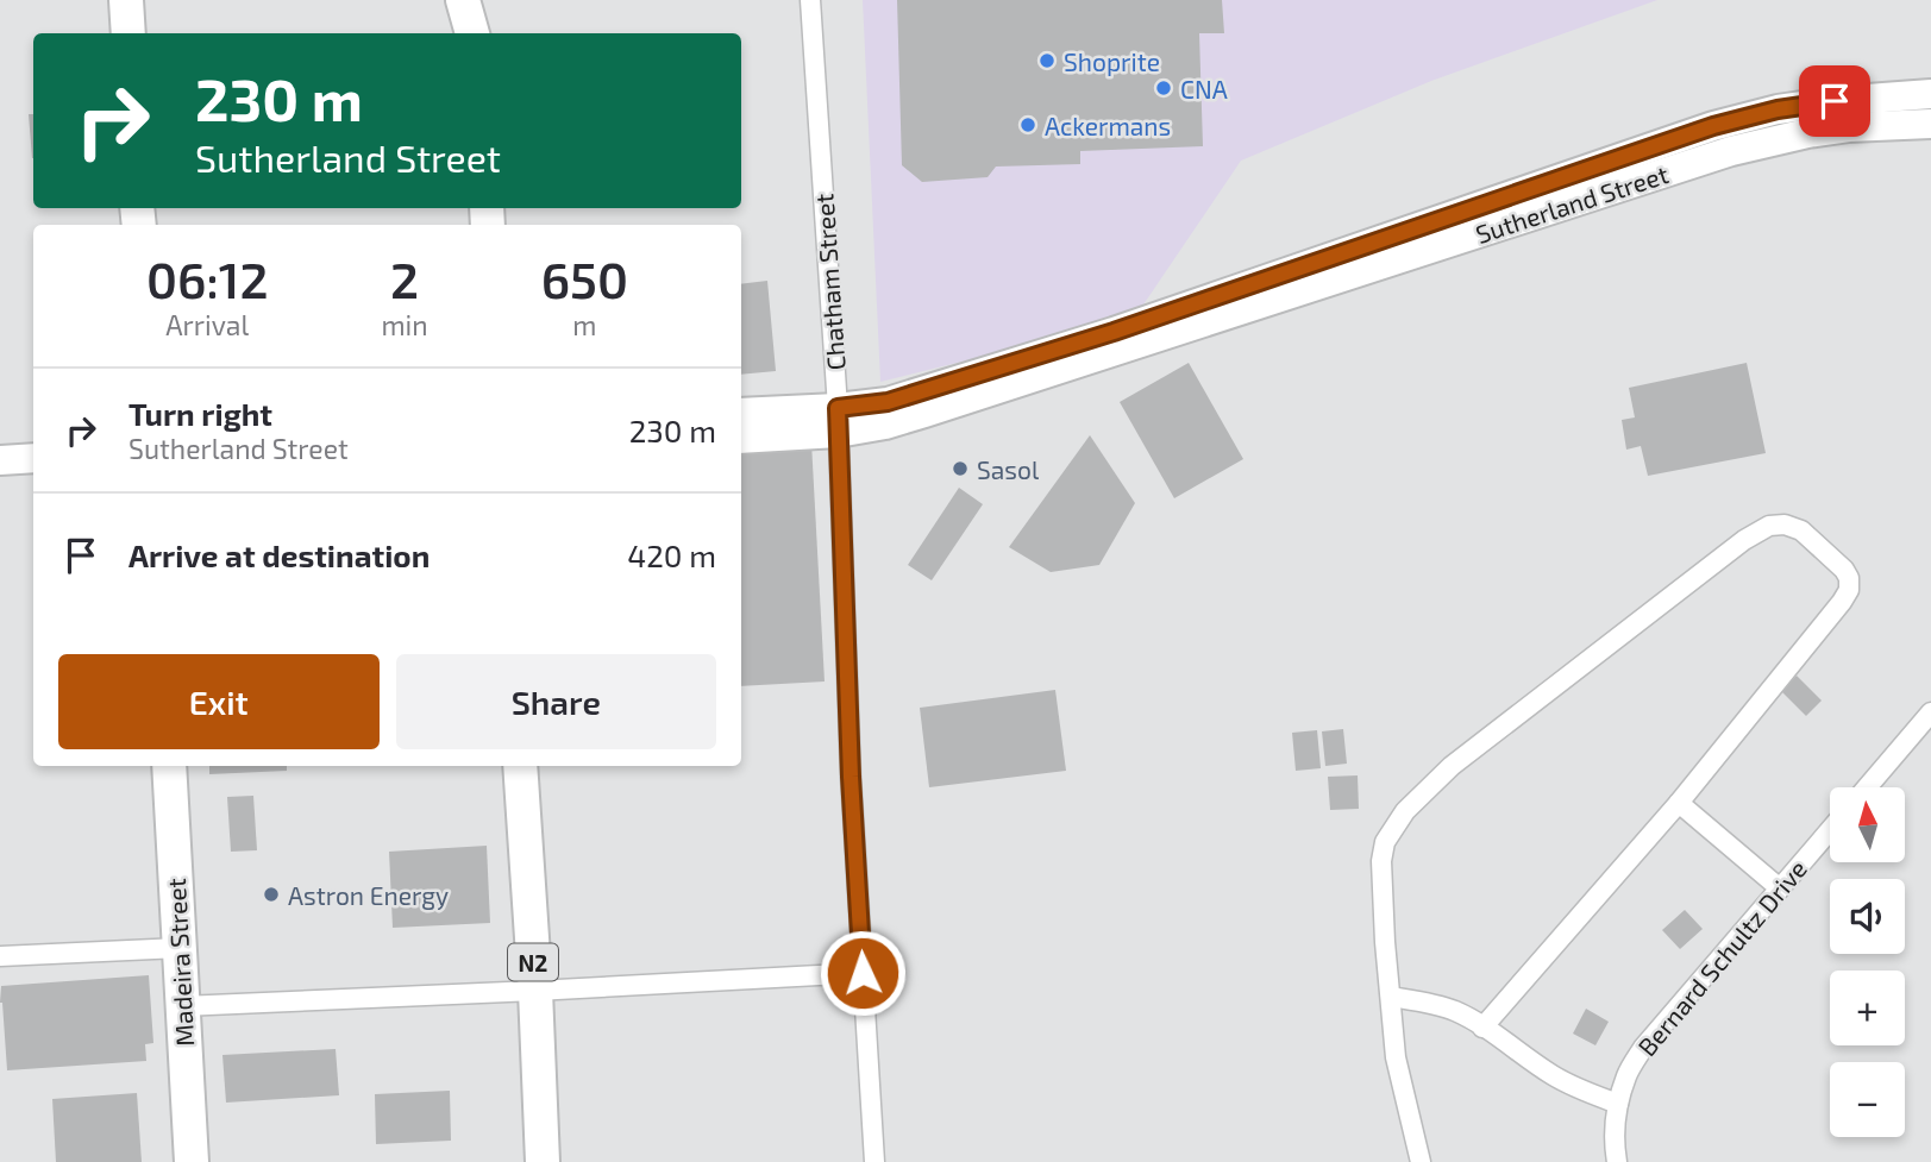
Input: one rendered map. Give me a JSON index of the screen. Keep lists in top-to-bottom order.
{
  "streets": {
    "highway": ["Madeira Street", "N2"],
    "main road": ["Sutherland Street"],
    "street": ["Chatham Street", "Bernard Schultz Drive"]
  },
  "crossings": [
    ["Sutherland Street", "Chatham Street"]
  ],
  "places": [
    "Shoprite",
    "CNA",
    "Ackermans",
    "Sasol",
    "Astron Energy"
  ],
  "north": "top",
  "page": {
    "turn": ["230 m", "Sutherland Street"],
    "eta": [
      "06:12",
      "Arrival",
      "2",
      "min",
      "650",
      "m"
    ],
    "list": [
      {
        "name": "Turn right",
        "note": "Sutherland Street",
        "value": "230 m"
      },
      {
        "name": "Arrive at destination",
        "value": "420 m"
      }
    ],
    "buttons": ["Exit", "Share"],
    "map_buttons": ["+", "−"]
  }
}
